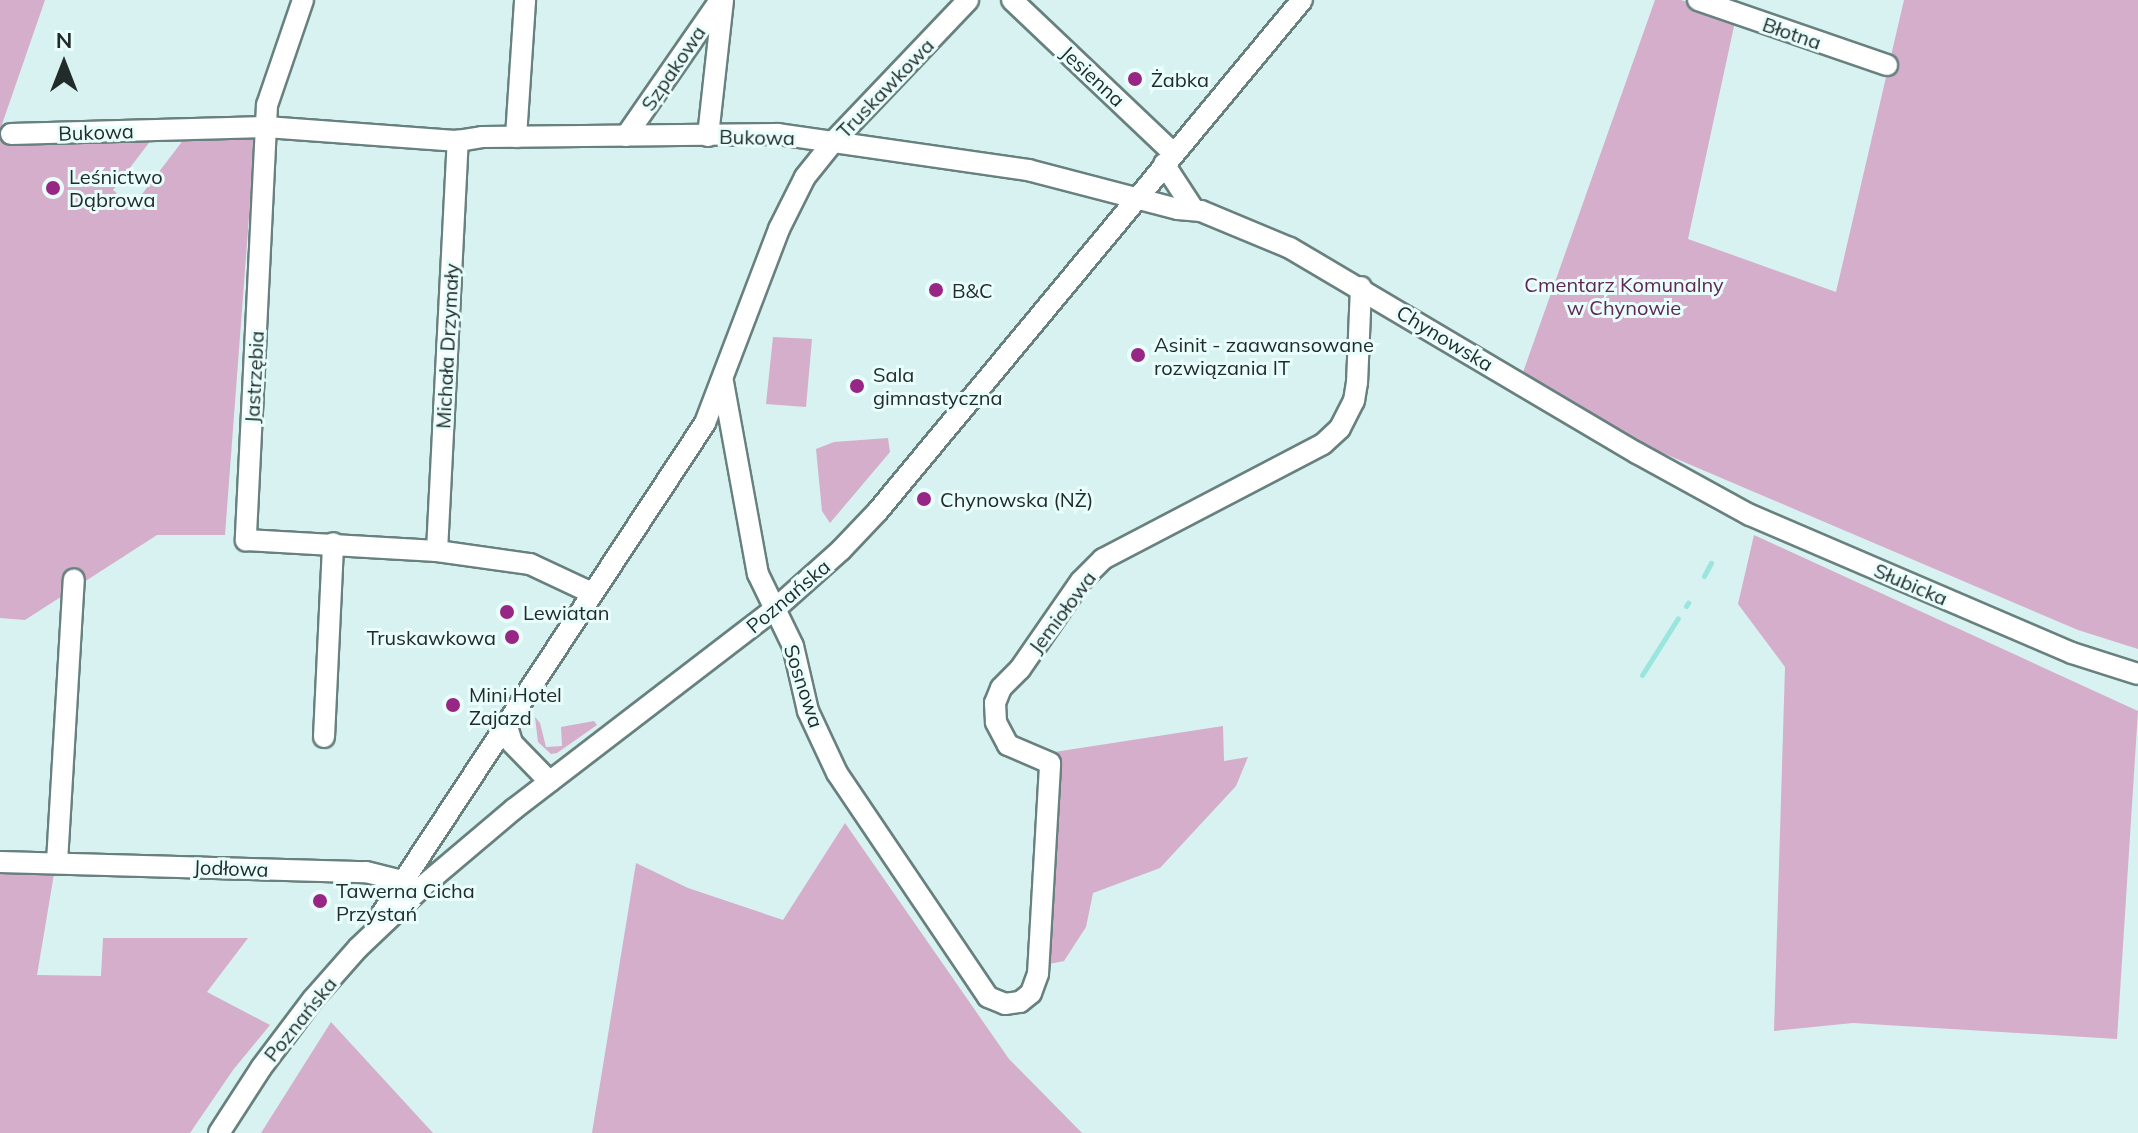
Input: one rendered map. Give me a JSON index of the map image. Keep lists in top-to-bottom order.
{
  "streets": {
    "street": [
      "Błotna",
      "Szpakowa",
      "Jesienna",
      "Truskawkowa",
      "Bukowa",
      "Chynowska",
      "Michała Drzymały",
      "Jastrzębia",
      "Słubicka",
      "Poznańska",
      "Jemiołowa",
      "Sosnowa",
      "Jodłowa"
    ]
  },
  "crossings": [
    ["Szpakowa", "Bukowa"],
    ["Jesienna", "Poznańska"],
    ["Truskawkowa", "Bukowa"],
    ["Truskawkowa", "Jastrzębia"],
    ["Truskawkowa", "Poznańska"],
    ["Truskawkowa", "Sosnowa"],
    ["Truskawkowa", "Jodłowa"],
    ["Bukowa", "Chynowska"],
    ["Bukowa", "Michała Drzymały"],
    ["Bukowa", "Jastrzębia"],
    ["Bukowa", "Poznańska"],
    ["Chynowska", "Słubicka"],
    ["Chynowska", "Poznańska"],
    ["Chynowska", "Jemiołowa"],
    ["Michała Drzymały", "Jastrzębia"],
    ["Poznańska", "Sosnowa"],
    ["Jemiołowa", "Sosnowa"]
  ],
  "parks": ["Cmentarz Komunalny w Chynowie"],
  "places": [
    "Żabka",
    "Leśnictwo Dąbrowa",
    "B&C",
    "Asinit - zaawansowane rozwiązania IT",
    "Sala gimnastyczna",
    "Chynowska (NŻ)",
    "Lewiatan",
    "Truskawkowa",
    "Mini Hotel Zajazd",
    "Tawerna Cicha Przystań"
  ],
  "north": "top"
}
